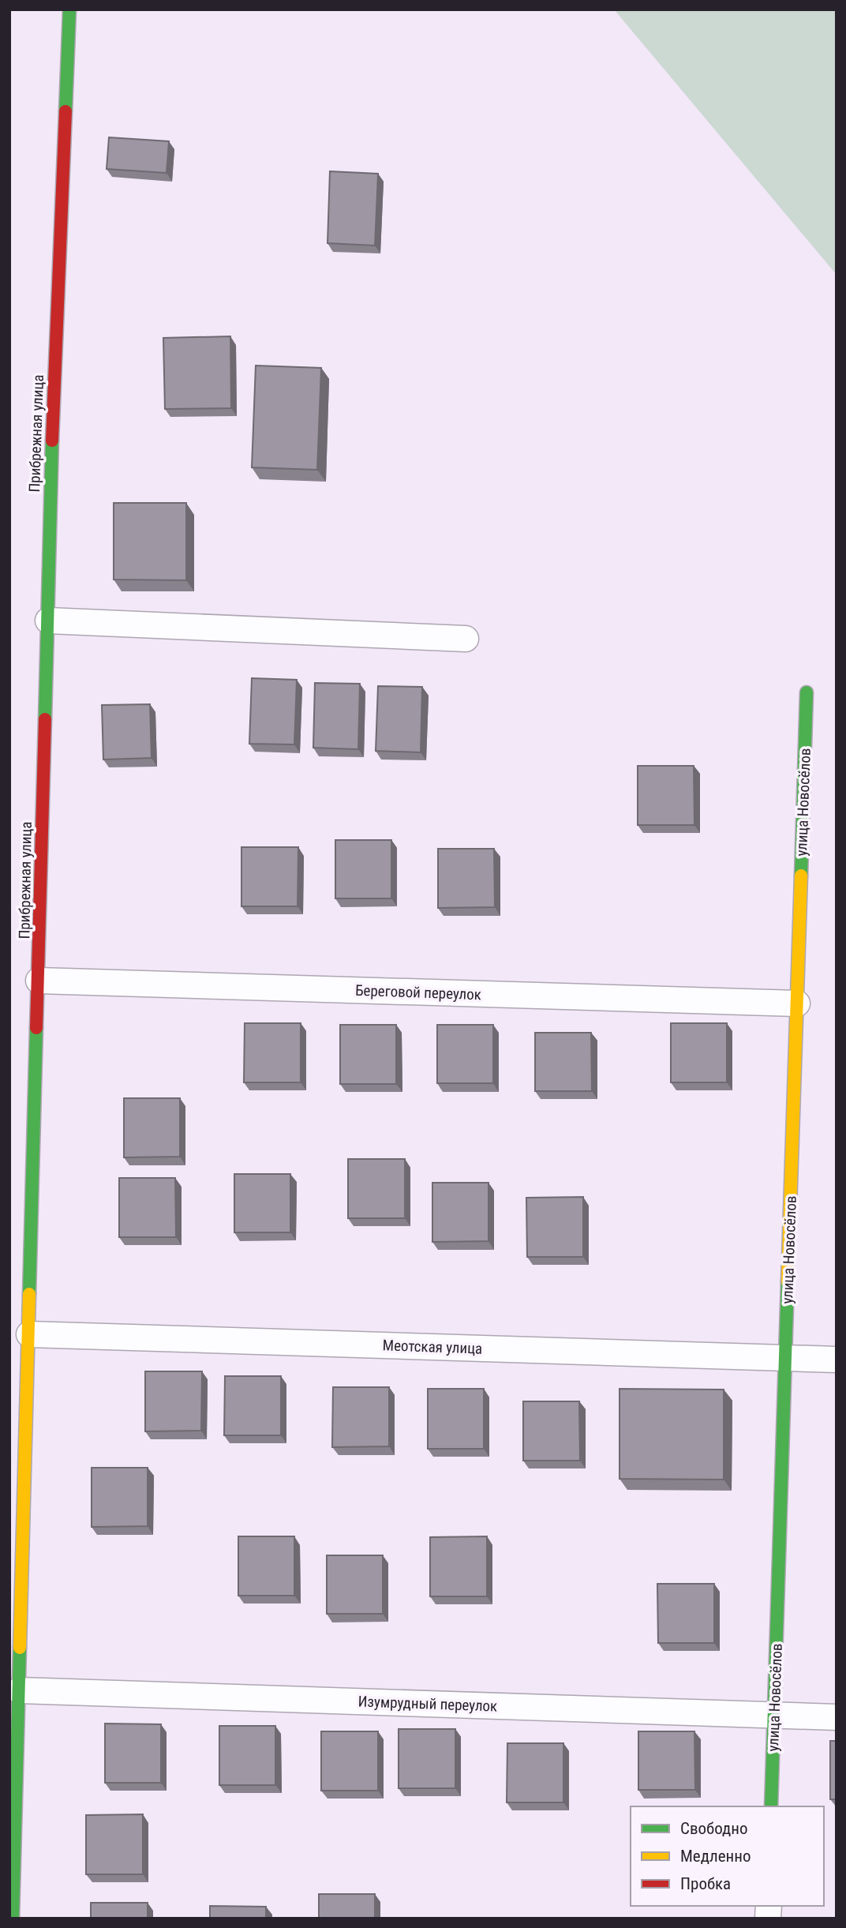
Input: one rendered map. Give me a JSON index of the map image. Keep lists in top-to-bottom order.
{
  "streets": {
    "street": [
      "Прибрежная улица",
      "улица Новосёлов",
      "Береговой переулок",
      "Меотская улица",
      "Изумрудный переулок"
    ]
  },
  "crossings": [
    ["Прибрежная улица", "Береговой переулок"],
    ["Прибрежная улица", "Меотская улица"],
    ["Прибрежная улица", "Изумрудный переулок"],
    ["улица Новосёлов", "Береговой переулок"],
    ["улица Новосёлов", "Меотская улица"],
    ["улица Новосёлов", "Изумрудный переулок"]
  ],
  "legend": ["Свободно", "Медленно", "Пробка"]
}
